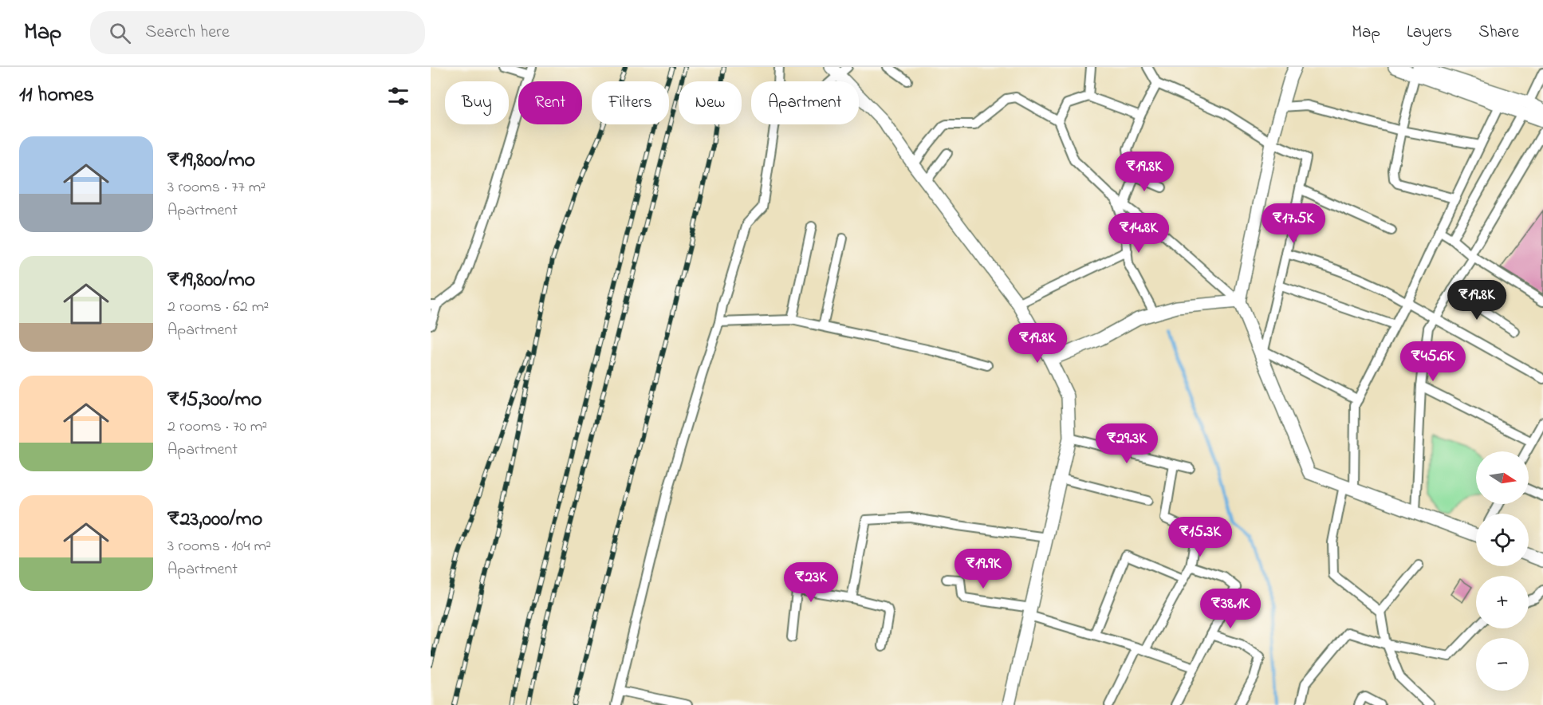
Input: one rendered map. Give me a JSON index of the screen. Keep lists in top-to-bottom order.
{
  "north": "right",
  "page": {
    "header": "Map",
    "search": "Search here",
    "nav": ["Map", "Layers", "Share"],
    "heading": "11 homes",
    "chip": [
      "Buy",
      "Rent",
      "Filters",
      "New",
      "Apartment"
    ],
    "list": [
      {
        "name": "₹19,800/mo",
        "note": "3 rooms · 77 m² · Apartment"
      },
      {
        "name": "₹19,800/mo",
        "note": "2 rooms · 62 m² · Apartment"
      },
      {
        "name": "₹15,300/mo",
        "note": "2 rooms · 70 m² · Apartment"
      },
      {
        "name": "₹23,000/mo",
        "note": "3 rooms · 104 m² · Apartment"
      }
    ],
    "price": [
      "₹19.8K",
      "₹17.5K",
      "₹14.8K",
      "₹19.8K",
      "₹19.8K",
      "₹45.6K",
      "₹29.3K",
      "₹15.3K",
      "₹19.9K",
      "₹23K",
      "₹38.1K"
    ],
    "map_buttons": ["+", "−"]
  }
}
